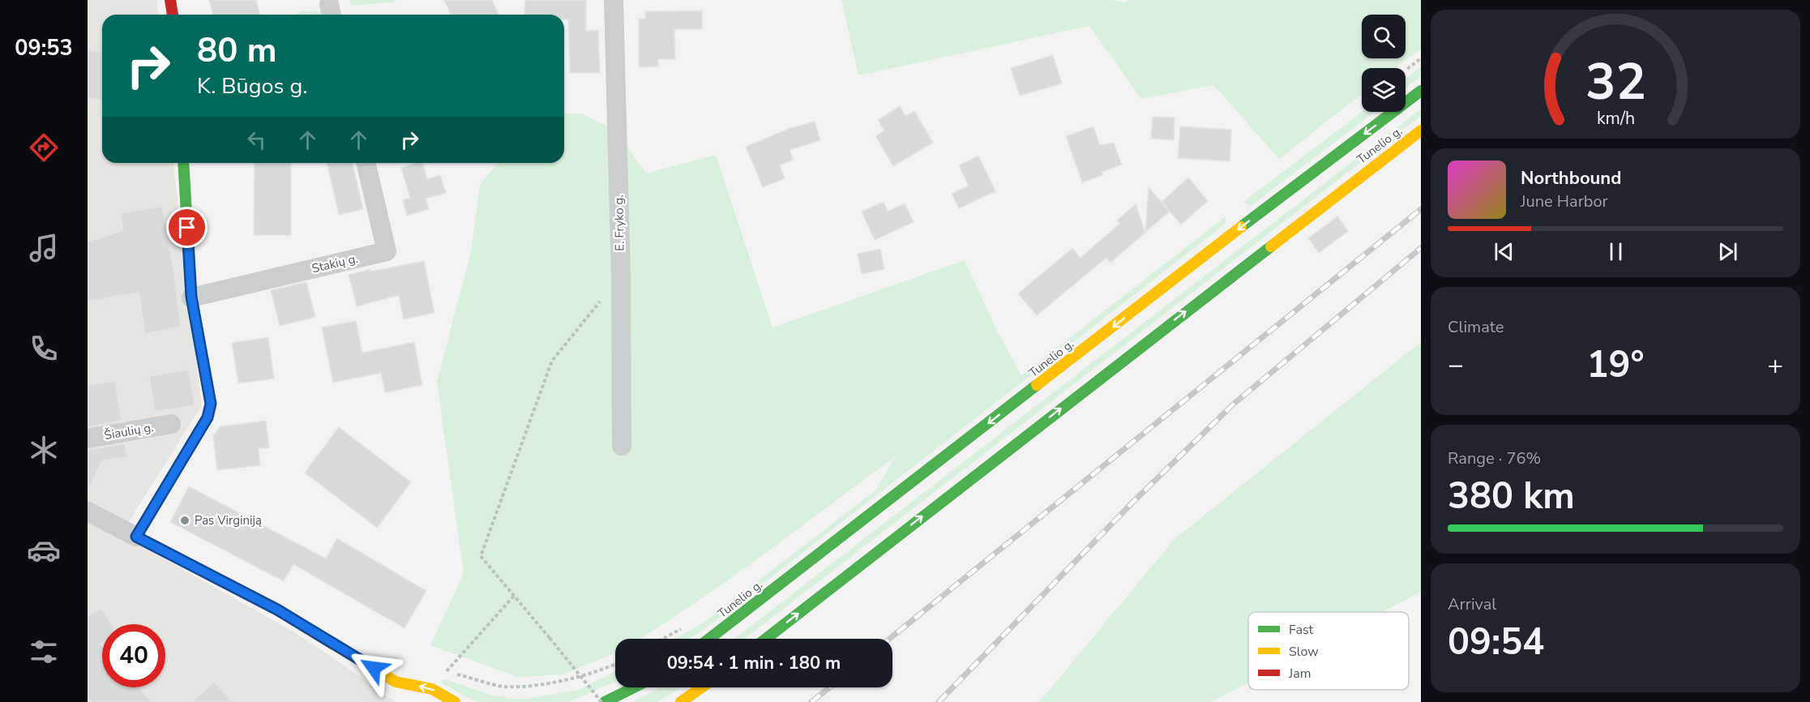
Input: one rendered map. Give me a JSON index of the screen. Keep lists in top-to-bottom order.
{
  "streets": {
    "main road": ["Tunelio g."],
    "street": ["E. Fryko g.", "Stakių g.", "Šiaulių g."]
  },
  "places": ["Pas Virginiją"],
  "legend": ["Fast", "Slow", "Jam"],
  "page": {
    "tabs": "09:53",
    "turn": ["80 m", "K. Būgos g."],
    "song": ["Northbound", "June Harbor"],
    "tile": [
      "Climate",
      ["Range · 76%", "380 km"],
      ["Arrival", "09:54"]
    ],
    "heat": ["−", "19°", "+"],
    "limit": "40",
    "trip": "09:54 · 1 min · 180 m",
    "gauge": ["32", "km/h"]
  }
}
